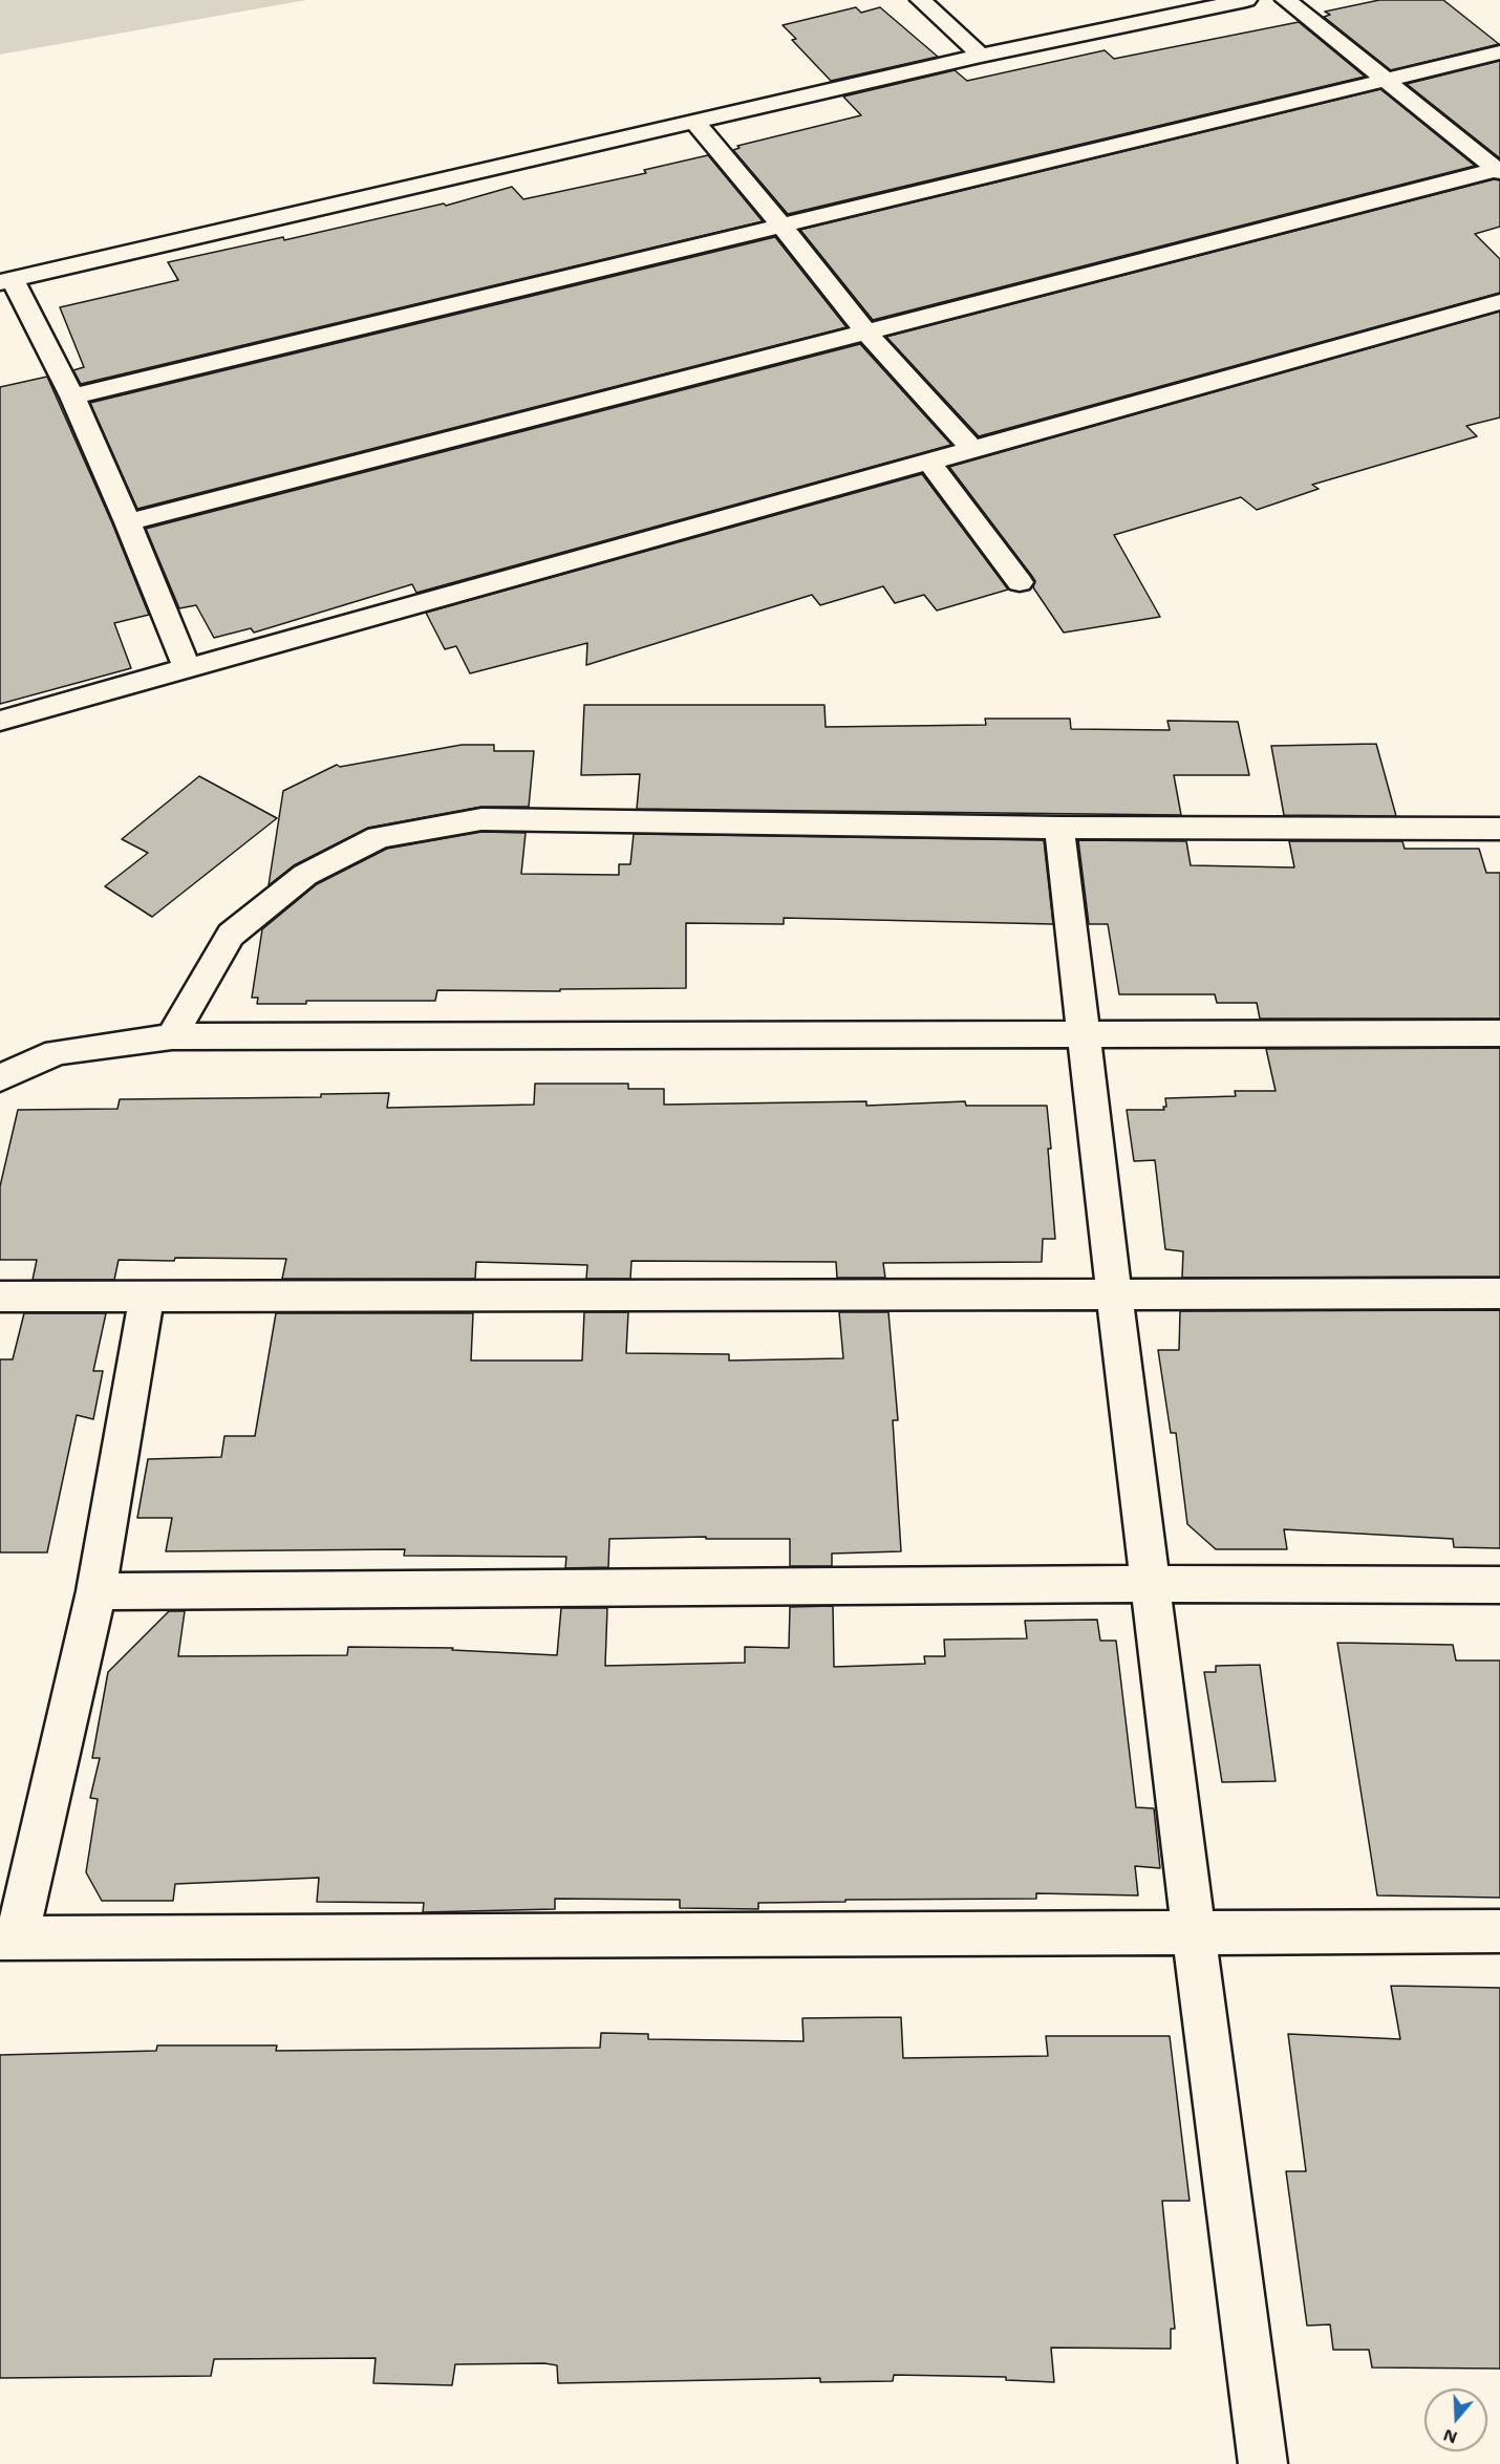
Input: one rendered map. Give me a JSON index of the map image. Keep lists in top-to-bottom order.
{
  "north": "bottom"
}
